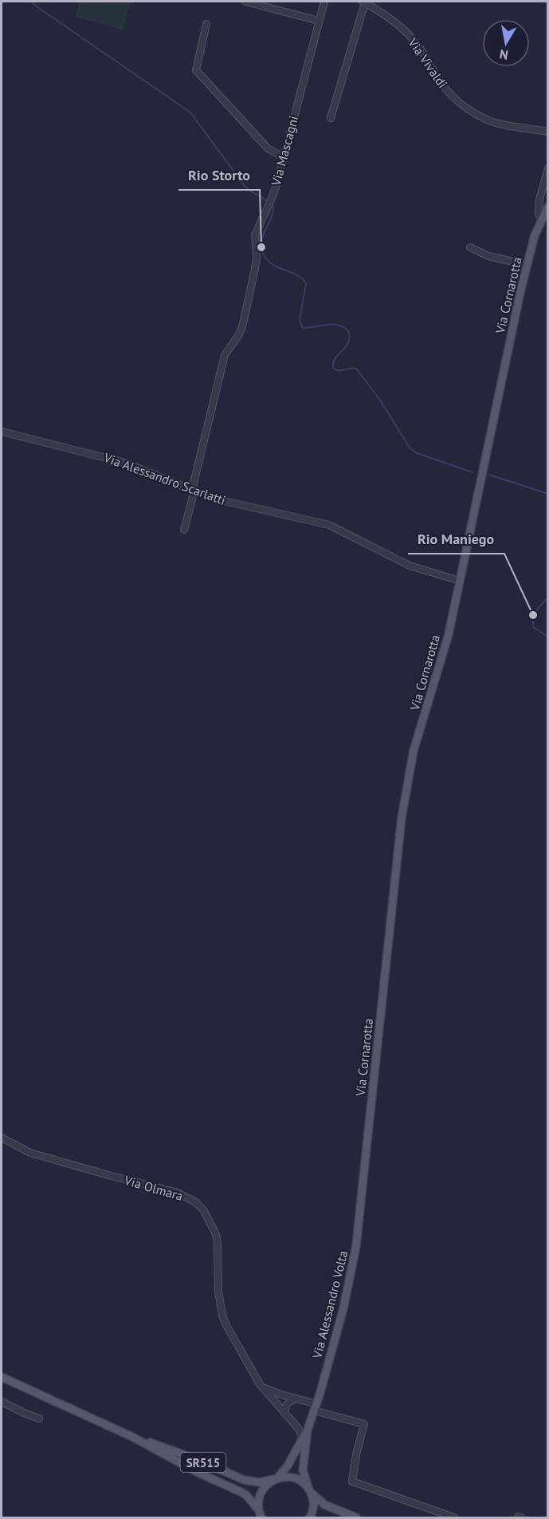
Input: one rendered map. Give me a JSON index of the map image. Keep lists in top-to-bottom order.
{
  "streets": {
    "main road": ["Via Cornarotta", "Via Alessandro Volta", "SR515"],
    "street": [
      "Via Vivaldi",
      "Via Mascagni",
      "Via Alessandro Scarlatti",
      "Via Olmara"
    ]
  },
  "crossings": [
    ["Via Mascagni", "Via Alessandro Scarlatti"],
    ["Via Cornarotta", "Via Alessandro Scarlatti"],
    ["Via Cornarotta", "Via Alessandro Volta"],
    ["Via Olmara", "Via Alessandro Volta"],
    ["Via Alessandro Volta", "SR515"]
  ],
  "places": ["Rio Storto", "Rio Maniego"],
  "north": "bottom"
}
